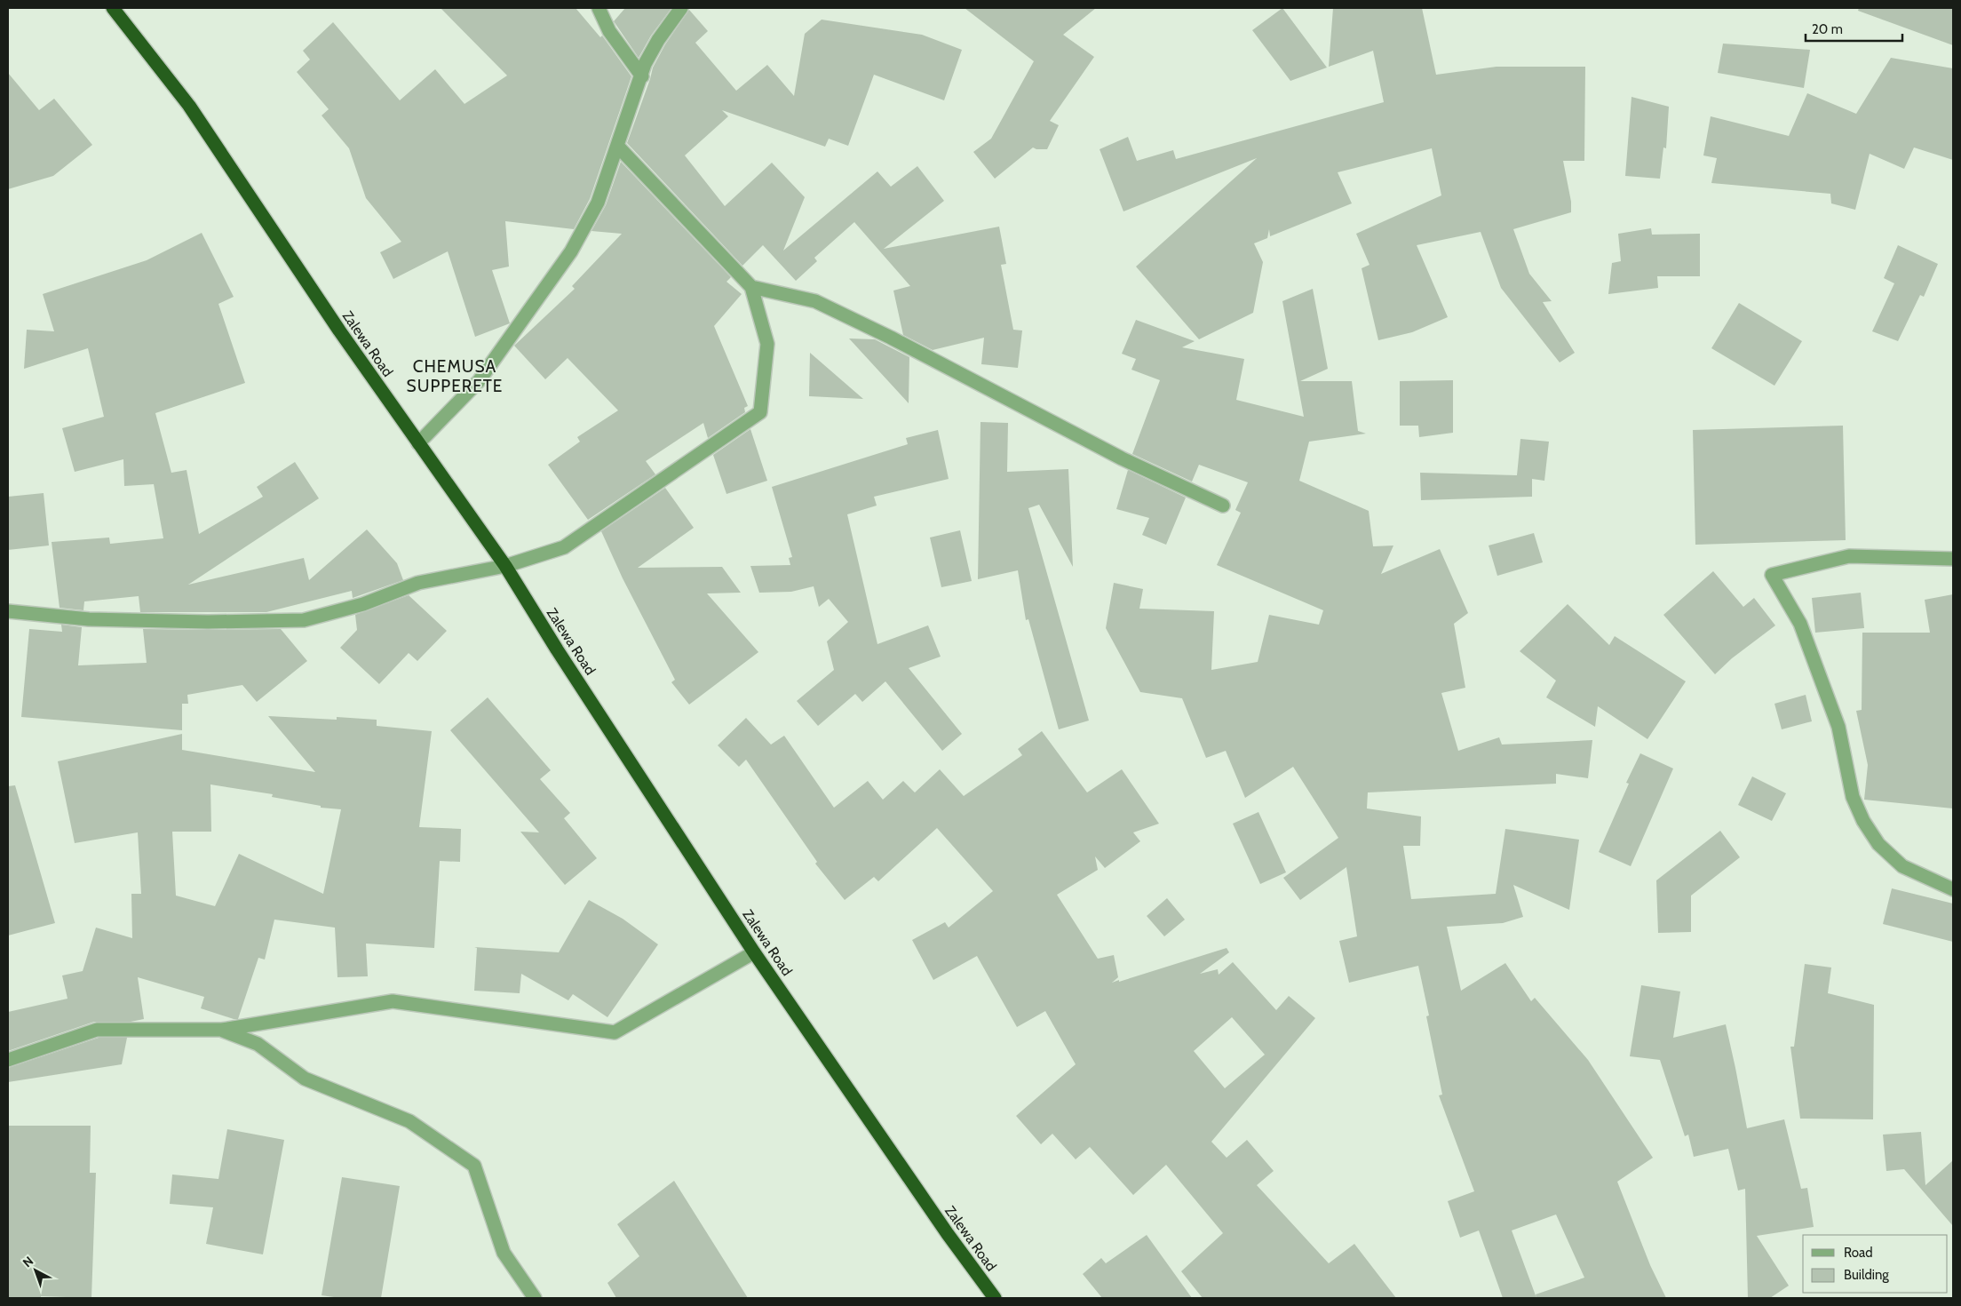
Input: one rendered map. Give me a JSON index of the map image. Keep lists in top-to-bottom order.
{
  "streets": {
    "highway": ["Zalewa Road"]
  },
  "districts": ["CHEMUSA SUPPERETE"],
  "legend": ["Road", "Building"],
  "scale_bar": "20 m",
  "north": "top left"
}
